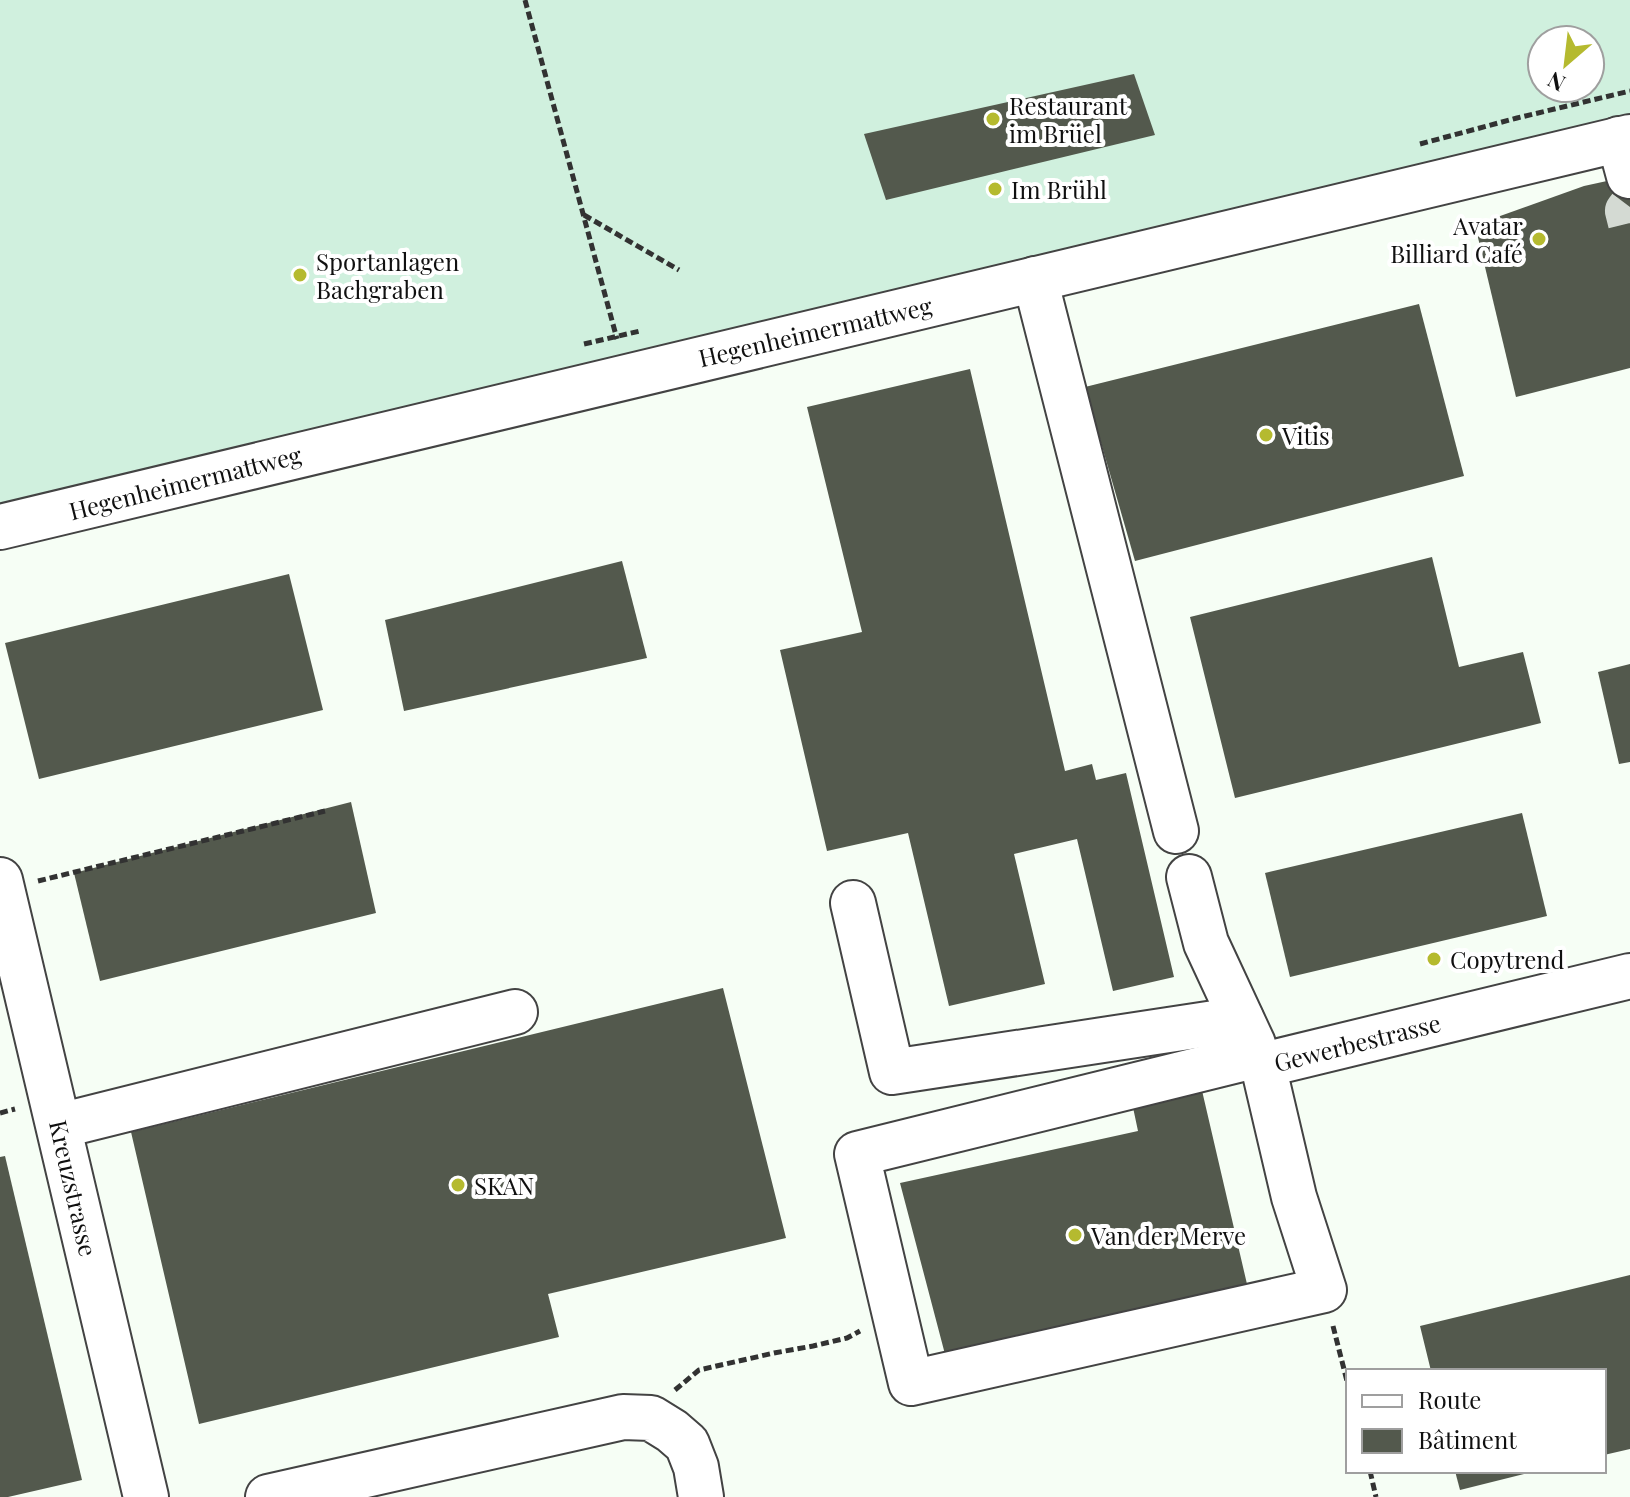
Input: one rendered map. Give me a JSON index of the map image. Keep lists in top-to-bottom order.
{
  "streets": {
    "street": ["Hegenheimermattweg", "Gewerbestrasse", "Kreuzstrasse"]
  },
  "places": [
    "Restaurant im Brüel",
    "Im Brühl",
    "Avatar Billiard Café",
    "Sportanlagen Bachgraben",
    "Vitis",
    "Copytrend",
    "SKAN",
    "Van der Merve"
  ],
  "legend": ["Route", "Bâtiment"],
  "north": "bottom left"
}
